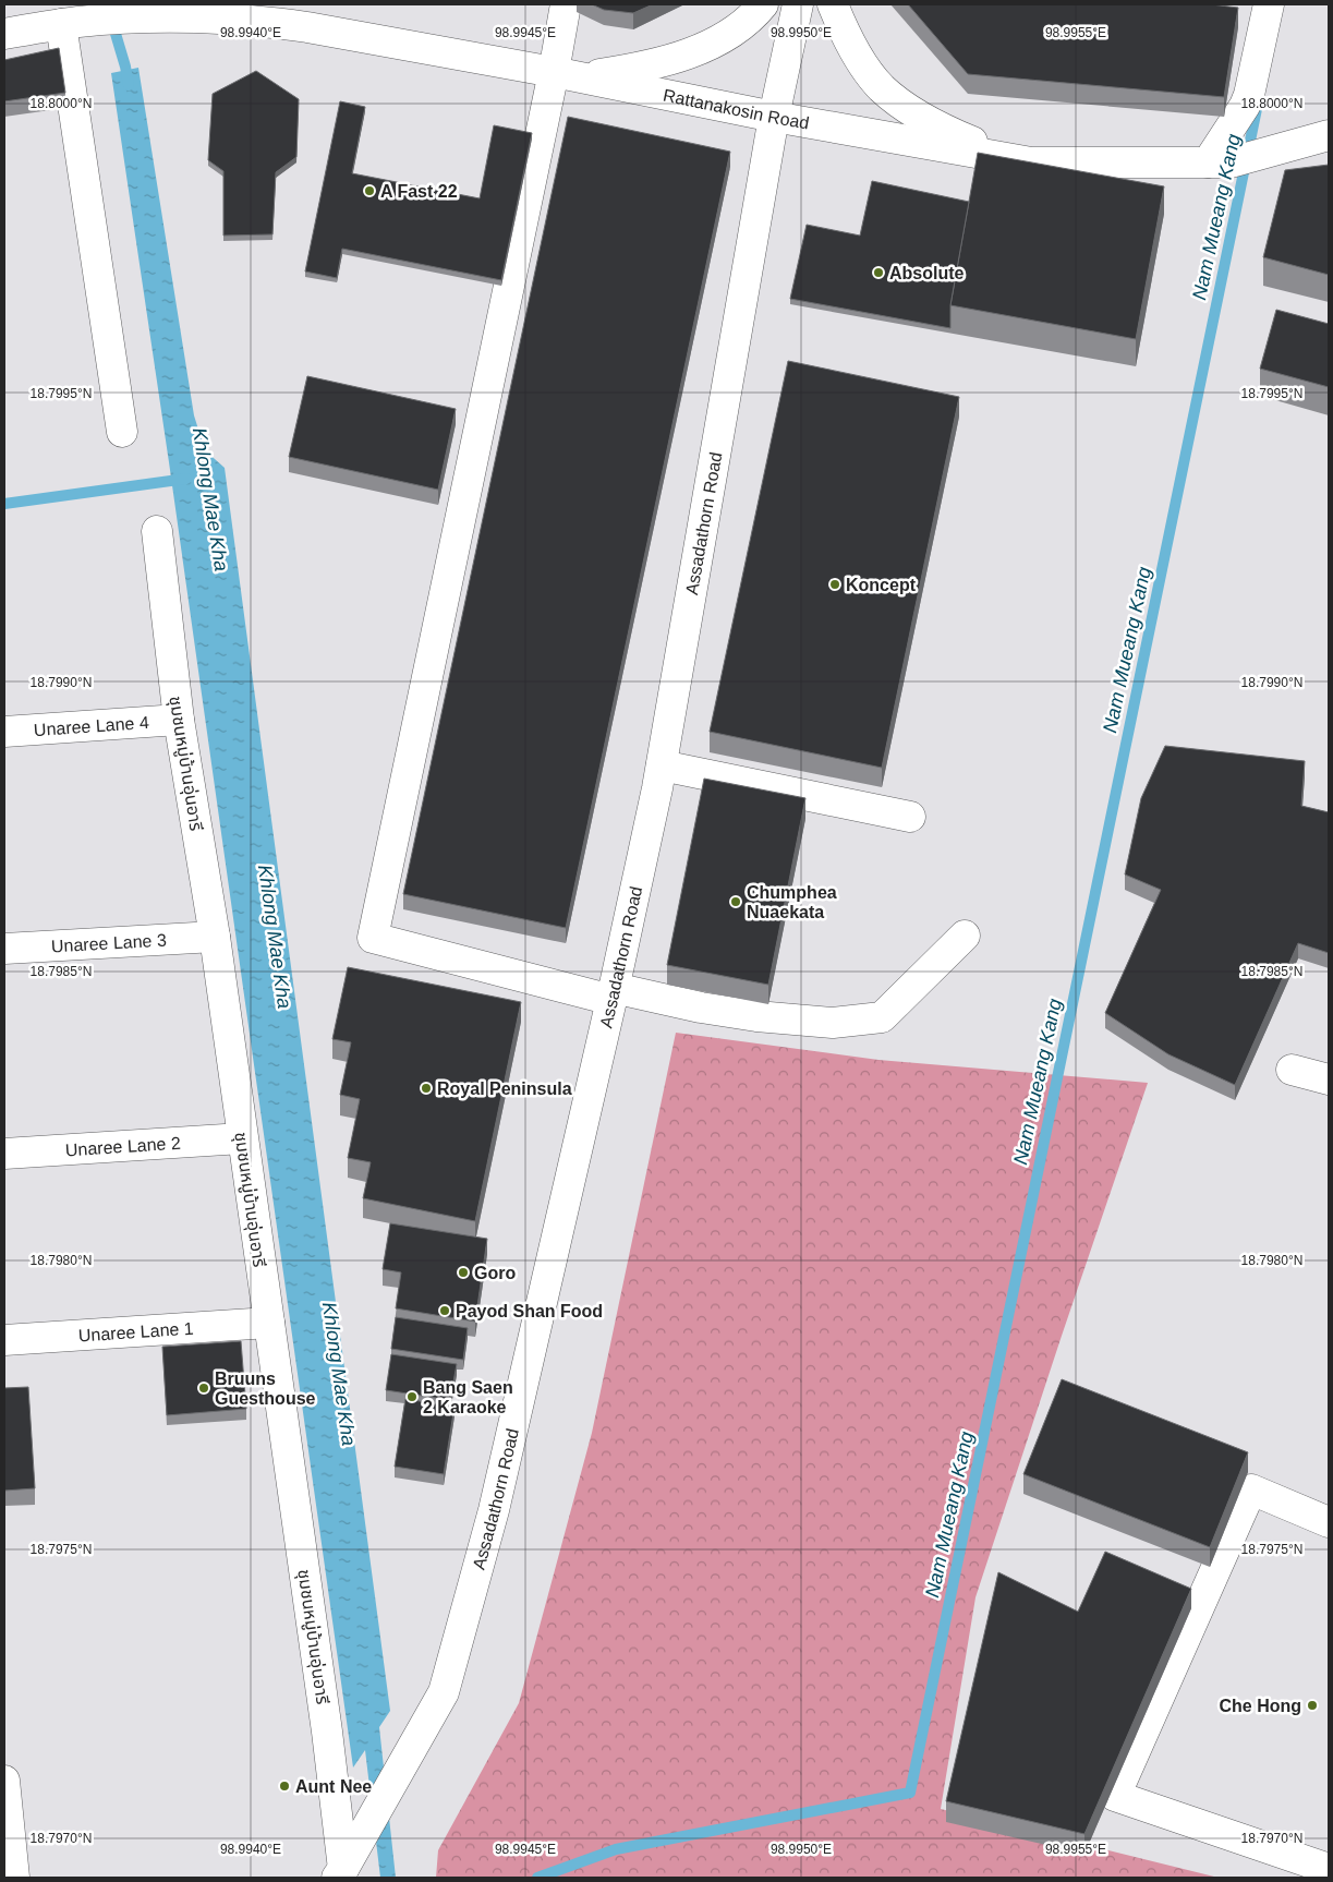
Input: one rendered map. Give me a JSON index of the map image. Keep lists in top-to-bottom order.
{
  "streets": {
    "street": [
      "Rattanakosin Road",
      "Assadathorn Road",
      "Unaree Lane 4",
      "ชุมชนหมู่บ้านอุ่นอารี",
      "Unaree Lane 3",
      "Unaree Lane 2",
      "Unaree Lane 1"
    ]
  },
  "crossings": [
    ["Rattanakosin Road", "Assadathorn Road"],
    ["Assadathorn Road", "ชุมชนหมู่บ้านอุ่นอารี"],
    ["Unaree Lane 4", "ชุมชนหมู่บ้านอุ่นอารี"],
    ["ชุมชนหมู่บ้านอุ่นอารี", "Unaree Lane 3"],
    ["ชุมชนหมู่บ้านอุ่นอารี", "Unaree Lane 2"],
    ["ชุมชนหมู่บ้านอุ่นอารี", "Unaree Lane 1"]
  ],
  "water": ["Nam Mueang Kang", "Khlong Mae Kha"],
  "places": [
    "A Fast 22",
    "Absolute",
    "Koncept",
    "Chumphea Nuaekata",
    "Royal Peninsula",
    "Goro",
    "Payod Shan Food",
    "Bruuns Guesthouse",
    "Bang Saen 2 Karaoke",
    "Che Hong",
    "Aunt Nee"
  ],
  "coordinates": [
    "98.9940°E",
    "98.9945°E",
    "98.9950°E",
    "98.9955°E",
    "18.8000°N",
    "18.7995°N",
    "18.7990°N",
    "18.7985°N",
    "18.7980°N",
    "18.7975°N",
    "18.7970°N"
  ]
}
